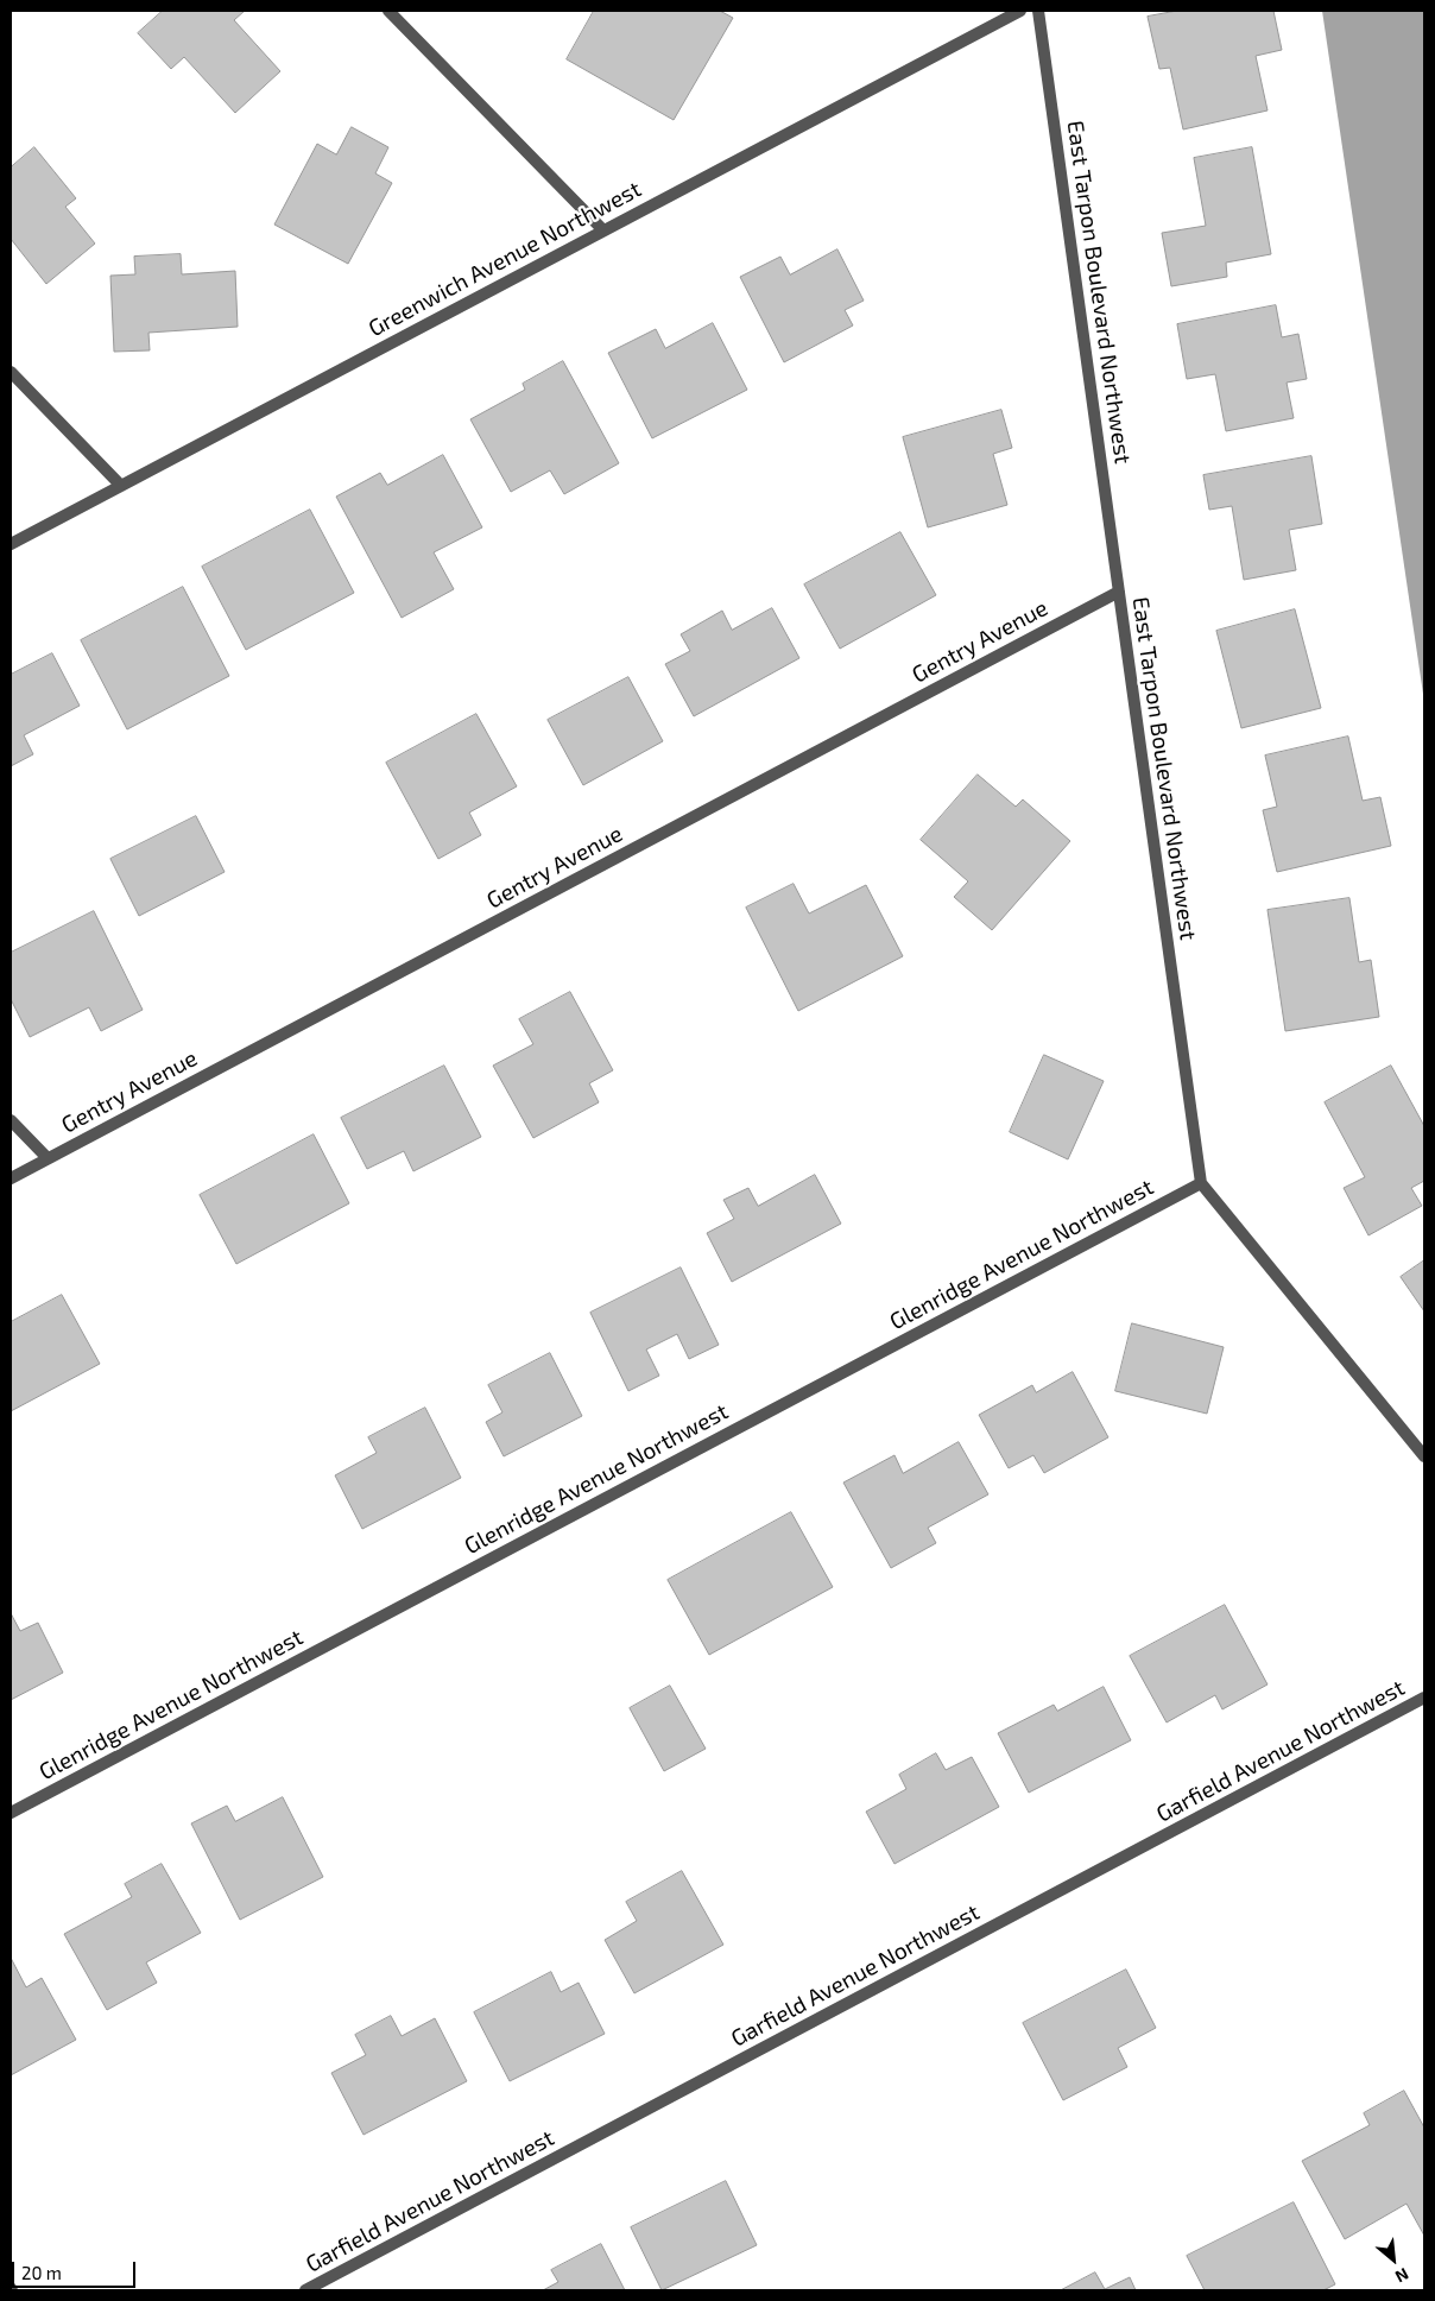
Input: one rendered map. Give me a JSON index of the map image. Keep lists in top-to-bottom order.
{
  "streets": {
    "street": [
      "Greenwich Avenue Northwest",
      "East Tarpon Boulevard Northwest",
      "Gentry Avenue",
      "Glenridge Avenue Northwest",
      "Garfield Avenue Northwest"
    ]
  },
  "crossings": [
    ["East Tarpon Boulevard Northwest", "Gentry Avenue"],
    ["East Tarpon Boulevard Northwest", "Glenridge Avenue Northwest"]
  ],
  "scale_bar": "20 m",
  "north": "bottom right"
}
